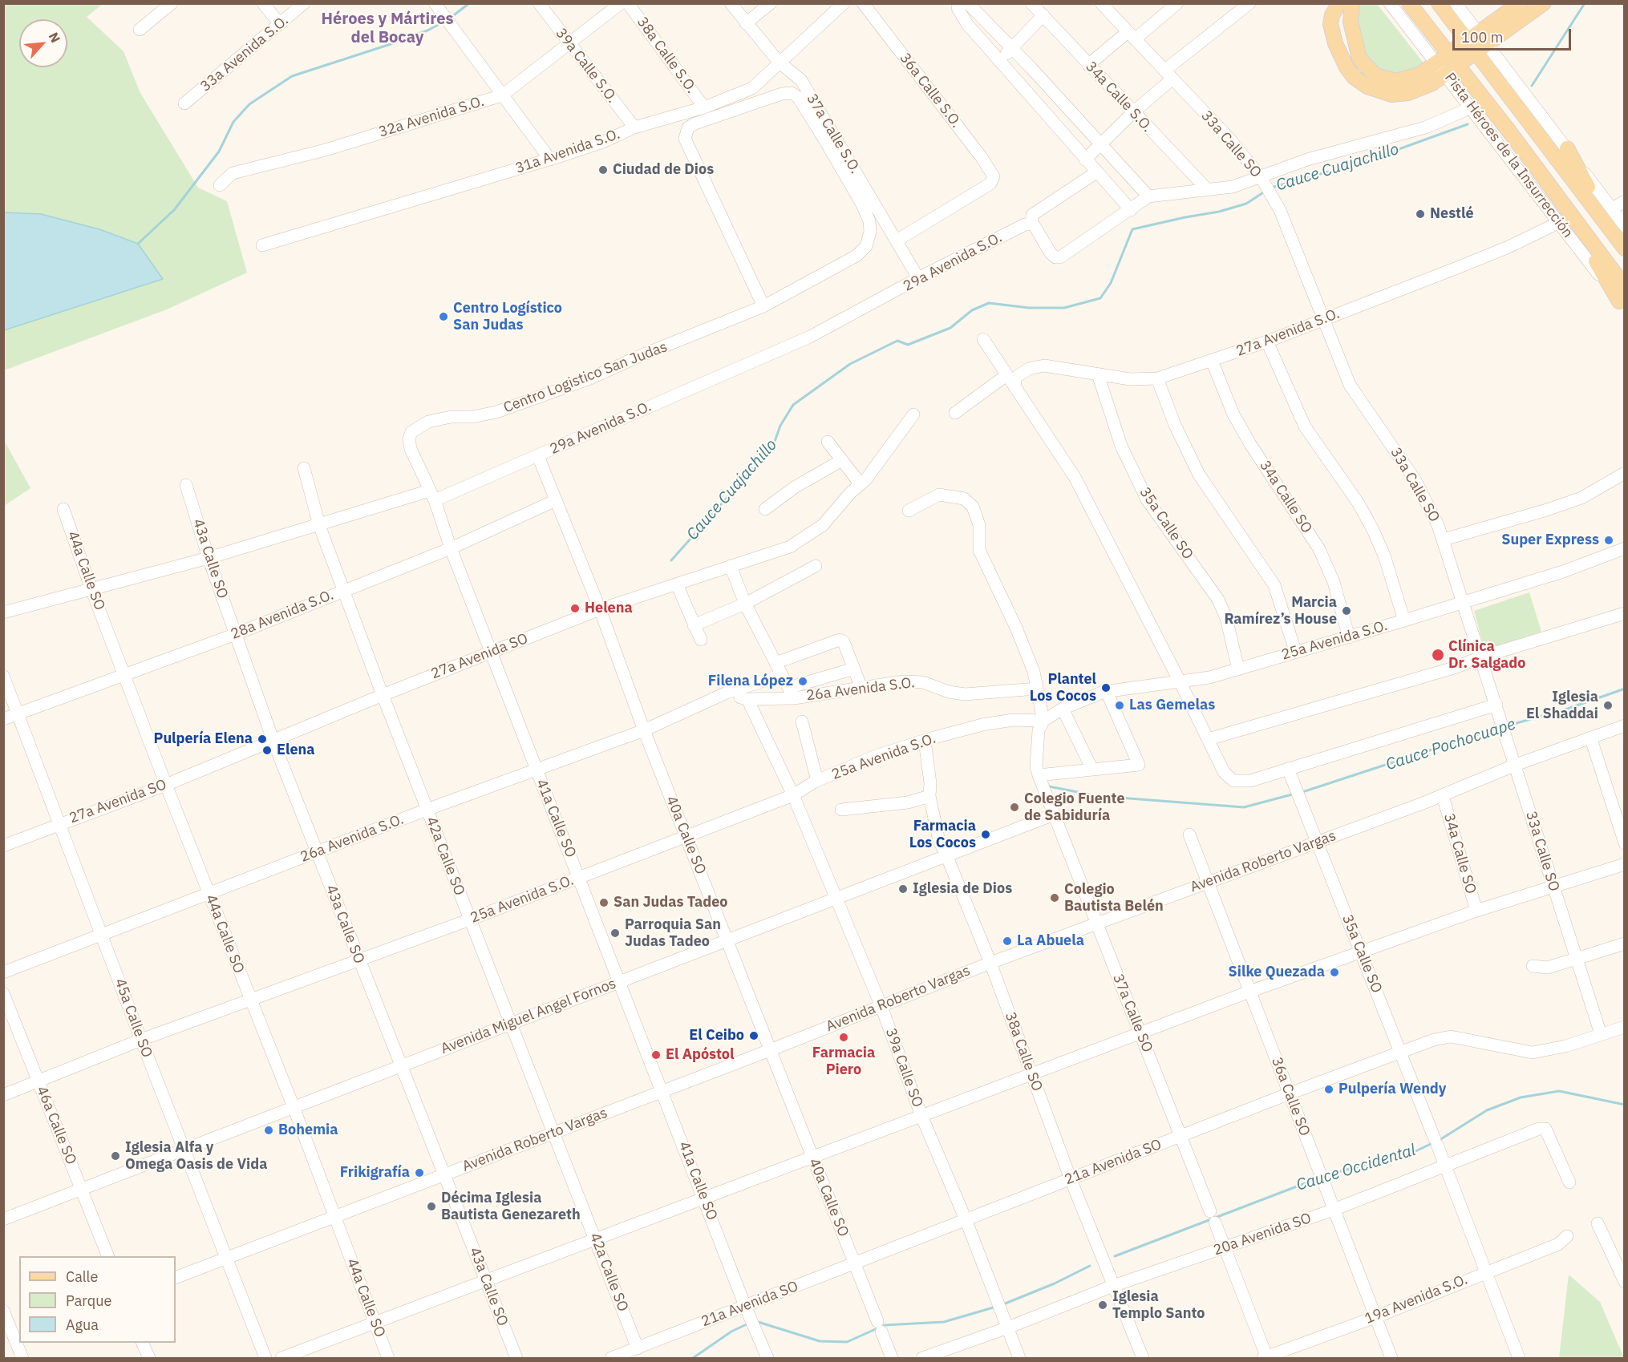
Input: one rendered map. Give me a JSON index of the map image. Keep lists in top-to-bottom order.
{
  "streets": {
    "main road": ["Pista Héroes de la Insurrección"],
    "street": [
      "33a Avenida S.O.",
      "38a Calle S.O.",
      "39a Calle S.O.",
      "36a Calle S.O.",
      "34a Calle S.O.",
      "32a Avenida S.O.",
      "37a Calle S.O.",
      "33a Calle SO",
      "31a Avenida S.O.",
      "29a Avenida S.O.",
      "27a Avenida S.O.",
      "Centro Logistico San Judas",
      "34a Calle SO",
      "35a Calle SO",
      "43a Calle SO",
      "44a Calle SO",
      "28a Avenida S.O.",
      "25a Avenida S.O.",
      "27a Avenida SO",
      "26a Avenida S.O.",
      "41a Calle SO",
      "40a Calle SO",
      "42a Calle SO",
      "Avenida Roberto Vargas",
      "37a Calle SO",
      "Avenida Miguel Angel Fornos",
      "45a Calle SO",
      "38a Calle SO",
      "39a Calle SO",
      "36a Calle SO",
      "46a Calle SO",
      "21a Avenida SO",
      "20a Avenida SO",
      "19a Avenida S.O."
    ]
  },
  "crossings": [
    ["38a Calle S.O.", "31a Avenida S.O."],
    ["39a Calle S.O.", "32a Avenida S.O."],
    ["39a Calle S.O.", "31a Avenida S.O."],
    ["36a Calle S.O.", "37a Calle S.O."],
    ["37a Calle S.O.", "31a Avenida S.O."],
    ["37a Calle S.O.", "29a Avenida S.O."],
    ["33a Calle SO", "27a Avenida S.O."],
    ["33a Calle SO", "25a Avenida S.O."],
    ["33a Calle SO", "Avenida Roberto Vargas"],
    ["33a Calle SO", "21a Avenida SO"],
    ["Pista Héroes de la Insurrección", "27a Avenida S.O."],
    ["29a Avenida S.O.", "43a Calle SO"],
    ["29a Avenida S.O.", "44a Calle SO"],
    ["29a Avenida S.O.", "41a Calle SO"],
    ["29a Avenida S.O.", "40a Calle SO"],
    ["29a Avenida S.O.", "42a Calle SO"],
    ["27a Avenida S.O.", "34a Calle SO"],
    ["27a Avenida S.O.", "35a Calle SO"],
    ["Centro Logistico San Judas", "41a Calle SO"],
    ["34a Calle SO", "25a Avenida S.O."],
    ["34a Calle SO", "Avenida Roberto Vargas"],
    ["35a Calle SO", "25a Avenida S.O."],
    ["35a Calle SO", "Avenida Roberto Vargas"],
    ["35a Calle SO", "21a Avenida SO"],
    ["35a Calle SO", "20a Avenida SO"],
    ["43a Calle SO", "28a Avenida S.O."],
    ["43a Calle SO", "25a Avenida S.O."],
    ["43a Calle SO", "27a Avenida SO"],
    ["43a Calle SO", "26a Avenida S.O."],
    ["43a Calle SO", "Avenida Roberto Vargas"],
    ["43a Calle SO", "Avenida Miguel Angel Fornos"],
    ["44a Calle SO", "28a Avenida S.O."],
    ["44a Calle SO", "25a Avenida S.O."],
    ["44a Calle SO", "27a Avenida SO"],
    ["44a Calle SO", "26a Avenida S.O."],
    ["44a Calle SO", "Avenida Roberto Vargas"],
    ["44a Calle SO", "Avenida Miguel Angel Fornos"],
    ["28a Avenida S.O.", "41a Calle SO"],
    ["28a Avenida S.O.", "40a Calle SO"],
    ["28a Avenida S.O.", "42a Calle SO"],
    ["28a Avenida S.O.", "45a Calle SO"],
    ["25a Avenida S.O.", "41a Calle SO"],
    ["25a Avenida S.O.", "40a Calle SO"],
    ["25a Avenida S.O.", "42a Calle SO"],
    ["25a Avenida S.O.", "45a Calle SO"],
    ["25a Avenida S.O.", "38a Calle SO"],
    ["25a Avenida S.O.", "39a Calle SO"],
    ["25a Avenida S.O.", "46a Calle SO"],
    ["27a Avenida SO", "26a Avenida S.O."],
    ["27a Avenida SO", "41a Calle SO"],
    ["27a Avenida SO", "40a Calle SO"],
    ["27a Avenida SO", "42a Calle SO"],
    ["27a Avenida SO", "45a Calle SO"],
    ["26a Avenida S.O.", "41a Calle SO"],
    ["26a Avenida S.O.", "40a Calle SO"],
    ["26a Avenida S.O.", "42a Calle SO"],
    ["26a Avenida S.O.", "45a Calle SO"],
    ["41a Calle SO", "Avenida Roberto Vargas"],
    ["41a Calle SO", "Avenida Miguel Angel Fornos"],
    ["41a Calle SO", "21a Avenida SO"],
    ["40a Calle SO", "Avenida Roberto Vargas"],
    ["40a Calle SO", "Avenida Miguel Angel Fornos"],
    ["40a Calle SO", "21a Avenida SO"],
    ["42a Calle SO", "Avenida Roberto Vargas"],
    ["42a Calle SO", "Avenida Miguel Angel Fornos"],
    ["42a Calle SO", "21a Avenida SO"],
    ["Avenida Roberto Vargas", "37a Calle SO"],
    ["Avenida Roberto Vargas", "45a Calle SO"],
    ["Avenida Roberto Vargas", "38a Calle SO"],
    ["Avenida Roberto Vargas", "39a Calle SO"],
    ["Avenida Roberto Vargas", "36a Calle SO"],
    ["37a Calle SO", "Avenida Miguel Angel Fornos"],
    ["37a Calle SO", "21a Avenida SO"],
    ["37a Calle SO", "20a Avenida SO"],
    ["37a Calle SO", "19a Avenida S.O."],
    ["Avenida Miguel Angel Fornos", "45a Calle SO"],
    ["Avenida Miguel Angel Fornos", "38a Calle SO"],
    ["Avenida Miguel Angel Fornos", "39a Calle SO"],
    ["Avenida Miguel Angel Fornos", "46a Calle SO"],
    ["38a Calle SO", "21a Avenida SO"],
    ["38a Calle SO", "20a Avenida SO"],
    ["39a Calle SO", "21a Avenida SO"],
    ["39a Calle SO", "20a Avenida SO"],
    ["36a Calle SO", "21a Avenida SO"],
    ["36a Calle SO", "20a Avenida SO"],
    ["36a Calle SO", "19a Avenida S.O."]
  ],
  "districts": ["Héroes y Mártires del Bocay"],
  "water": ["Cauce Cuajachillo", "Cauce Pochocuape", "Cauce Occidental"],
  "places": [
    "Ciudad de Dios",
    "Nestlé",
    "Centro Logístico San Judas",
    "Super Express",
    "Helena",
    "Marcia Ramírez’s House",
    "Clínica Dr. Salgado",
    "Filena López",
    "Plantel Los Cocos",
    "Las Gemelas",
    "Iglesia El Shaddai",
    "Pulpería Elena",
    "Elena",
    "Colegio Fuente de Sabiduría",
    "Farmacia Los Cocos",
    "Iglesia de Dios",
    "Colegio Bautista Belén",
    "San Judas Tadeo",
    "Parroquia San Judas Tadeo",
    "La Abuela",
    "Silke Quezada",
    "El Ceibo",
    "Farmacia Piero",
    "El Apóstol",
    "Pulpería Wendy",
    "Bohemia",
    "Iglesia Alfa y Omega Oasis de Vida",
    "Frikigrafía",
    "Décima Iglesia Bautista Genezareth",
    "Iglesia Templo Santo"
  ],
  "legend": ["Calle", "Parque", "Agua"],
  "scale_bar": "100 m",
  "north": "top right"
}
